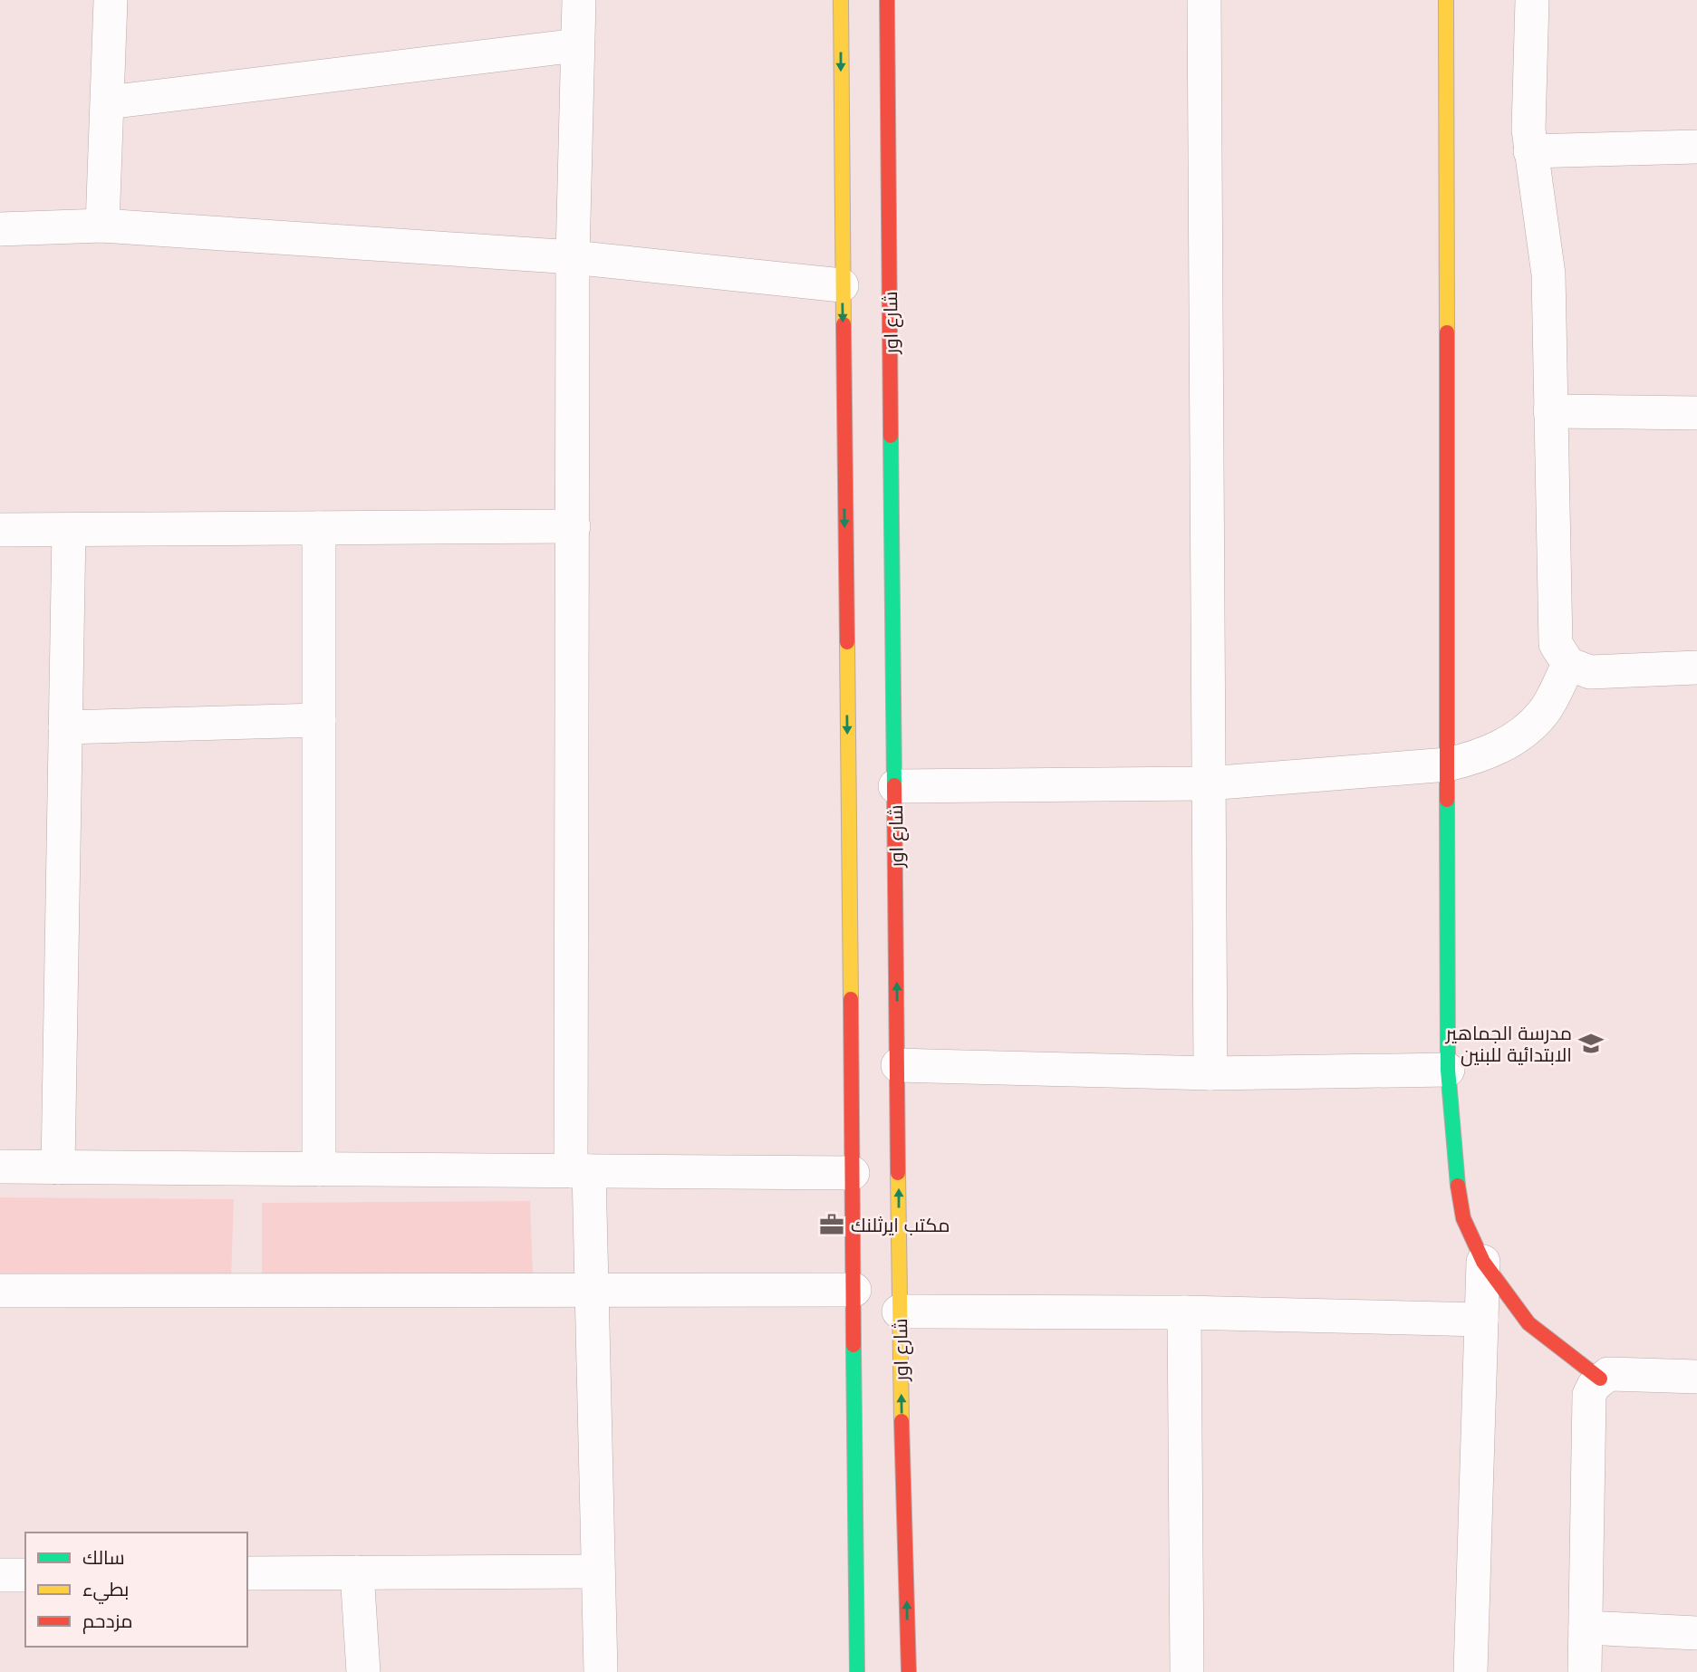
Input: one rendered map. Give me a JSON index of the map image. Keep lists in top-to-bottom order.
{
  "streets": {
    "street": ["شارع اور"]
  },
  "places": {
    "school or university": ["مدرسة الجماهير الابتدائية للبنين"],
    "office": ["مكتب ايرثلنك"]
  },
  "legend": ["سالك", "بطيء", "مزدحم"]
}
